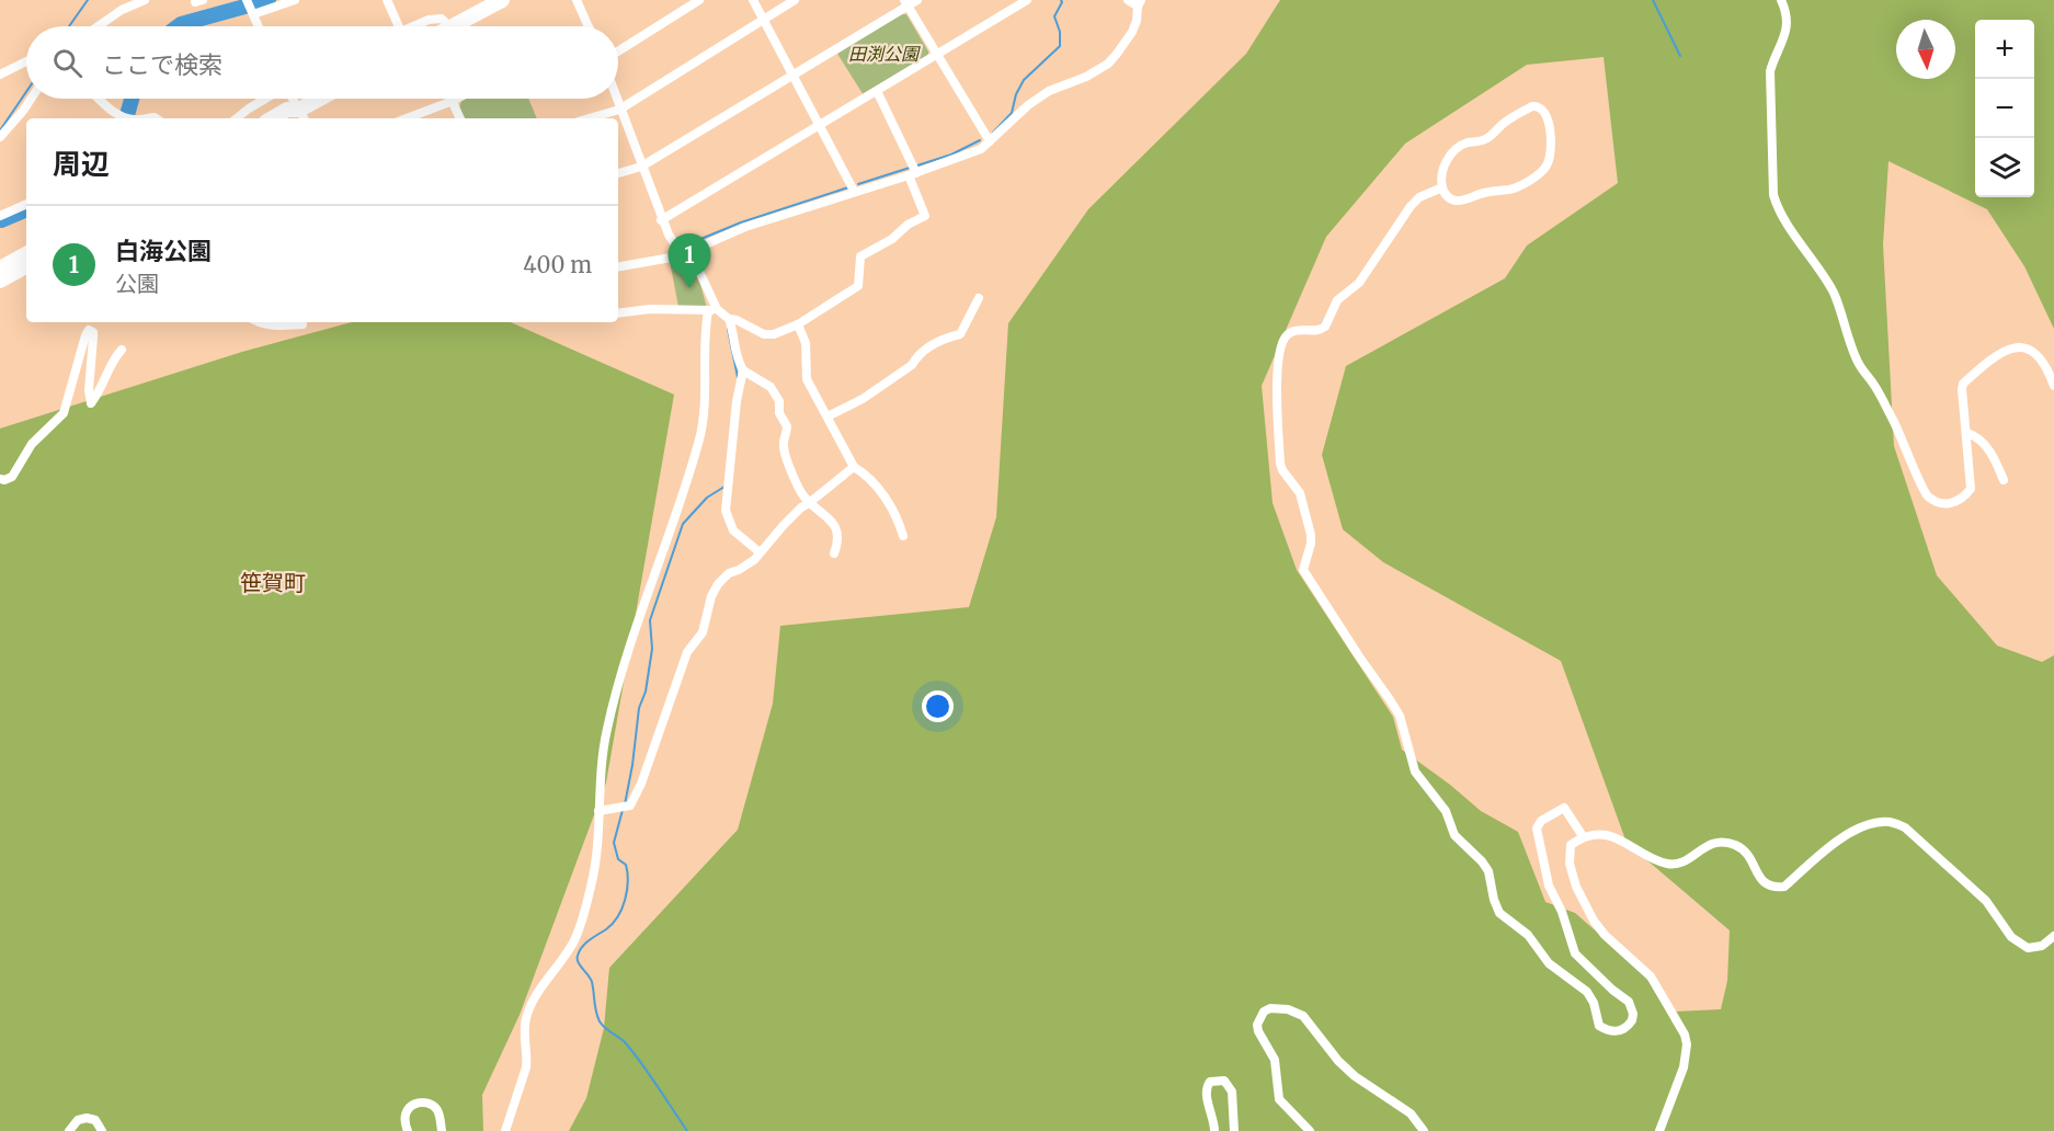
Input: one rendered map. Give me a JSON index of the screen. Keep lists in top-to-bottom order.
{
  "districts": ["笹賀町"],
  "parks": ["田渕公園"],
  "north": "bottom",
  "page": {
    "map_buttons": ["+", "−"],
    "search": "ここで検索",
    "heading": "周辺",
    "list": [
      {
        "mark": "1",
        "name": "白海公園",
        "note": "公園",
        "value": "400 m"
      }
    ],
    "pins": "1"
  }
}
